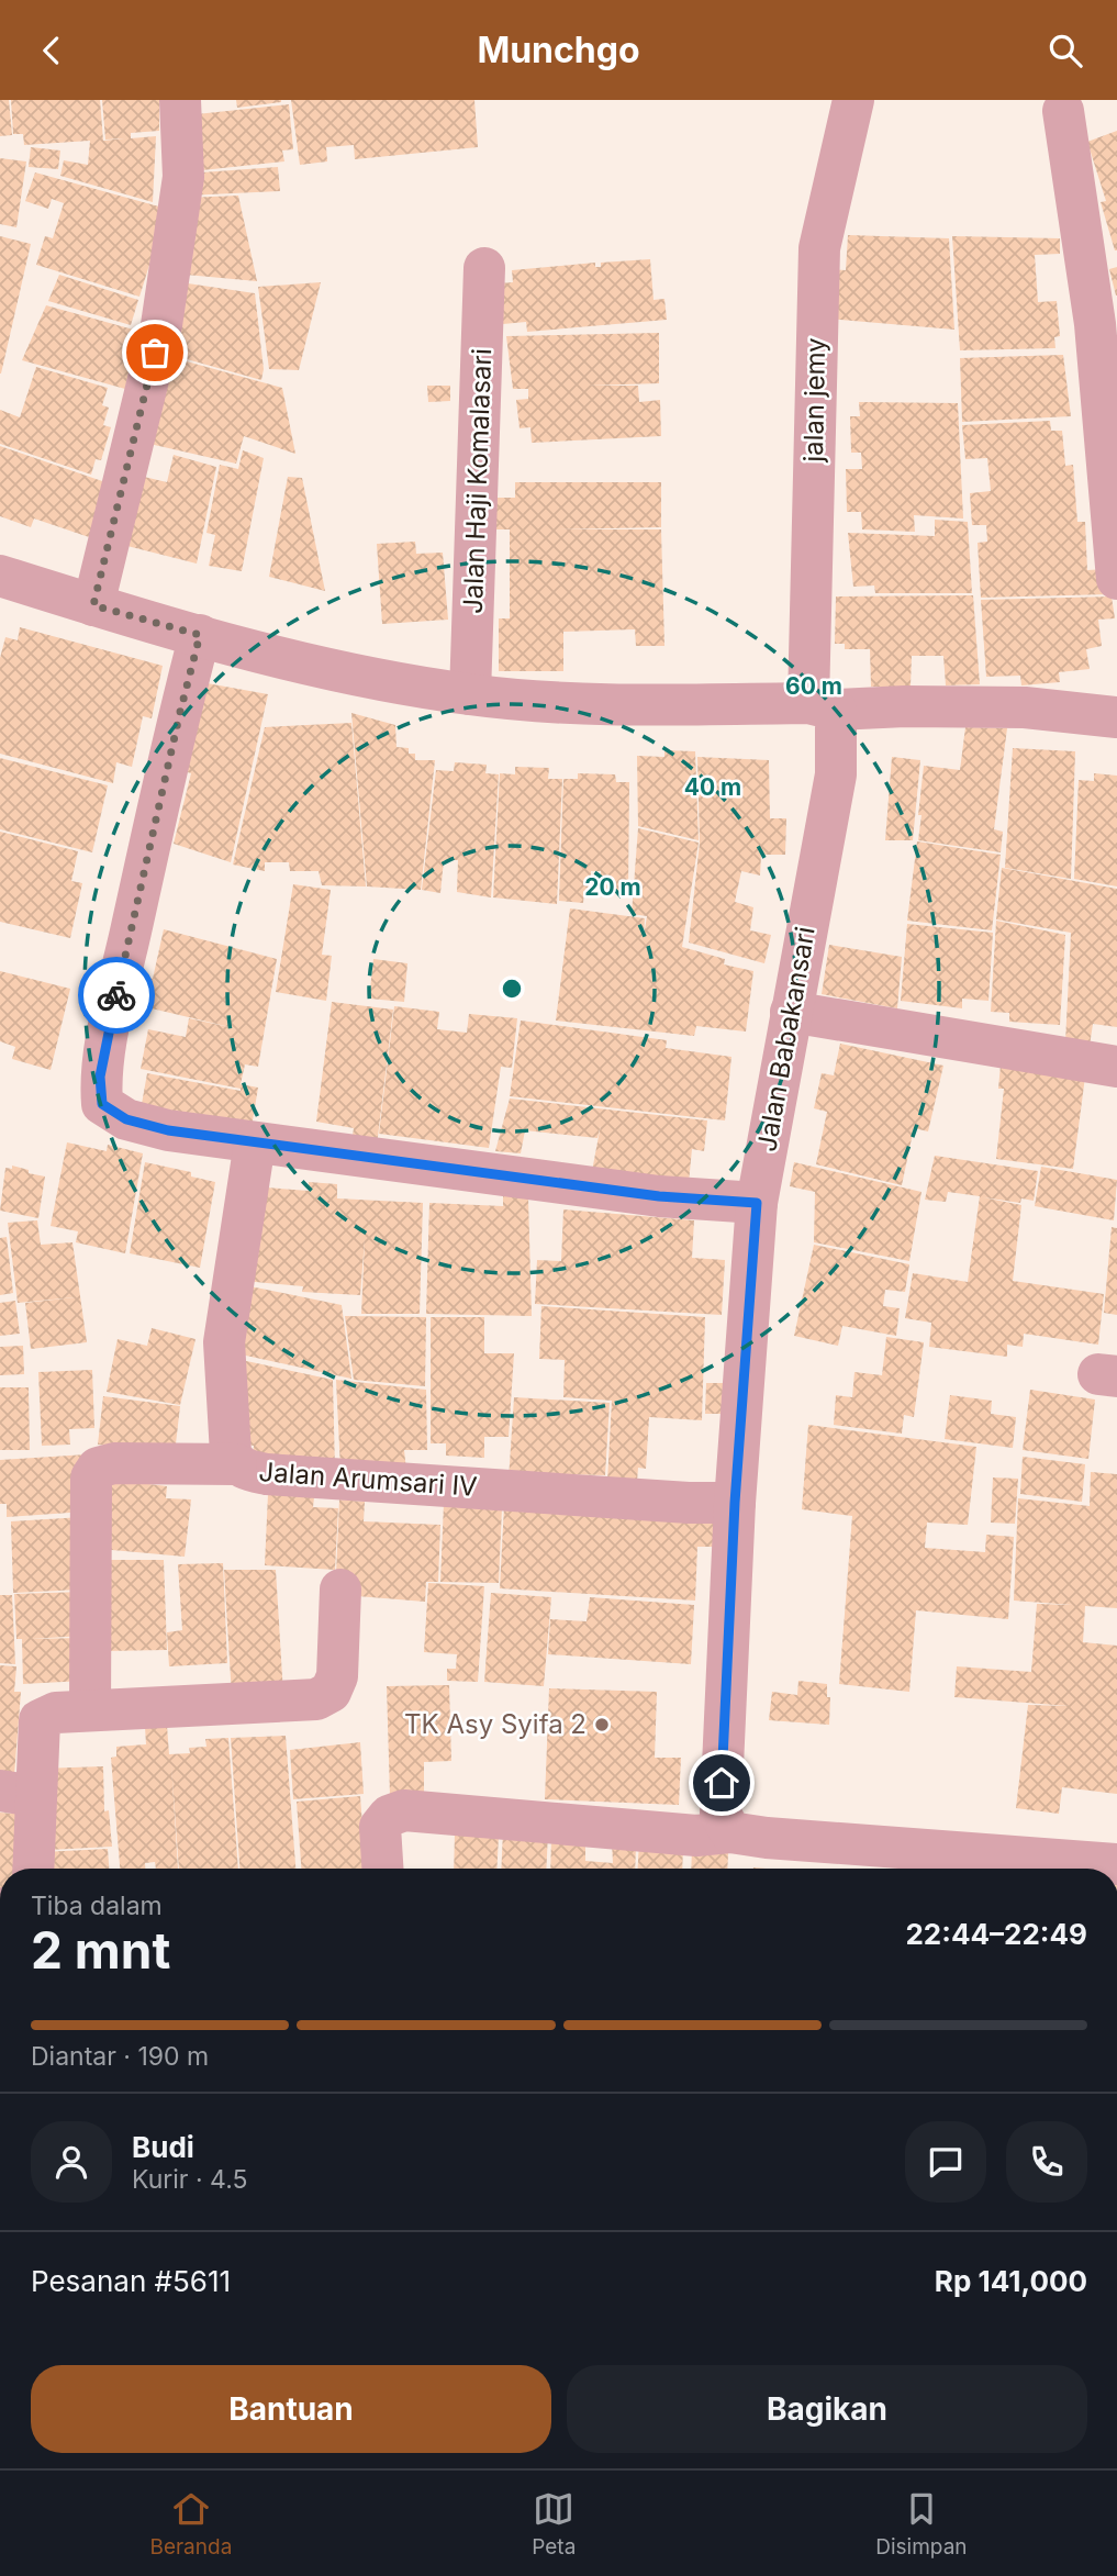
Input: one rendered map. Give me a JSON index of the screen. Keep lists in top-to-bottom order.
{
  "streets": {
    "street": [
      "jalan jemy",
      "Jalan Haji Komalasari",
      "Jalan Babakansari",
      "Jalan Arumsari IV"
    ]
  },
  "crossings": [
    ["jalan jemy", "Jalan Babakansari"],
    ["Jalan Babakansari", "Jalan Arumsari IV"]
  ],
  "places": ["TK Asy Syifa 2"],
  "page": {
    "header": "Munchgo",
    "heading": ["2 mnt", "Tiba dalam", "22:44–22:49"],
    "panel": [
      "Budi",
      "Kurir · 4.5",
      "Pesanan #5611",
      "Rp 141,000"
    ],
    "bar": "Diantar · 190 m",
    "buttons": ["Bantuan", "Bagikan"],
    "tabs": ["Beranda", "Peta", "Disimpan"]
  },
  "rings": ["60 m", "40 m", "20 m"]
}
